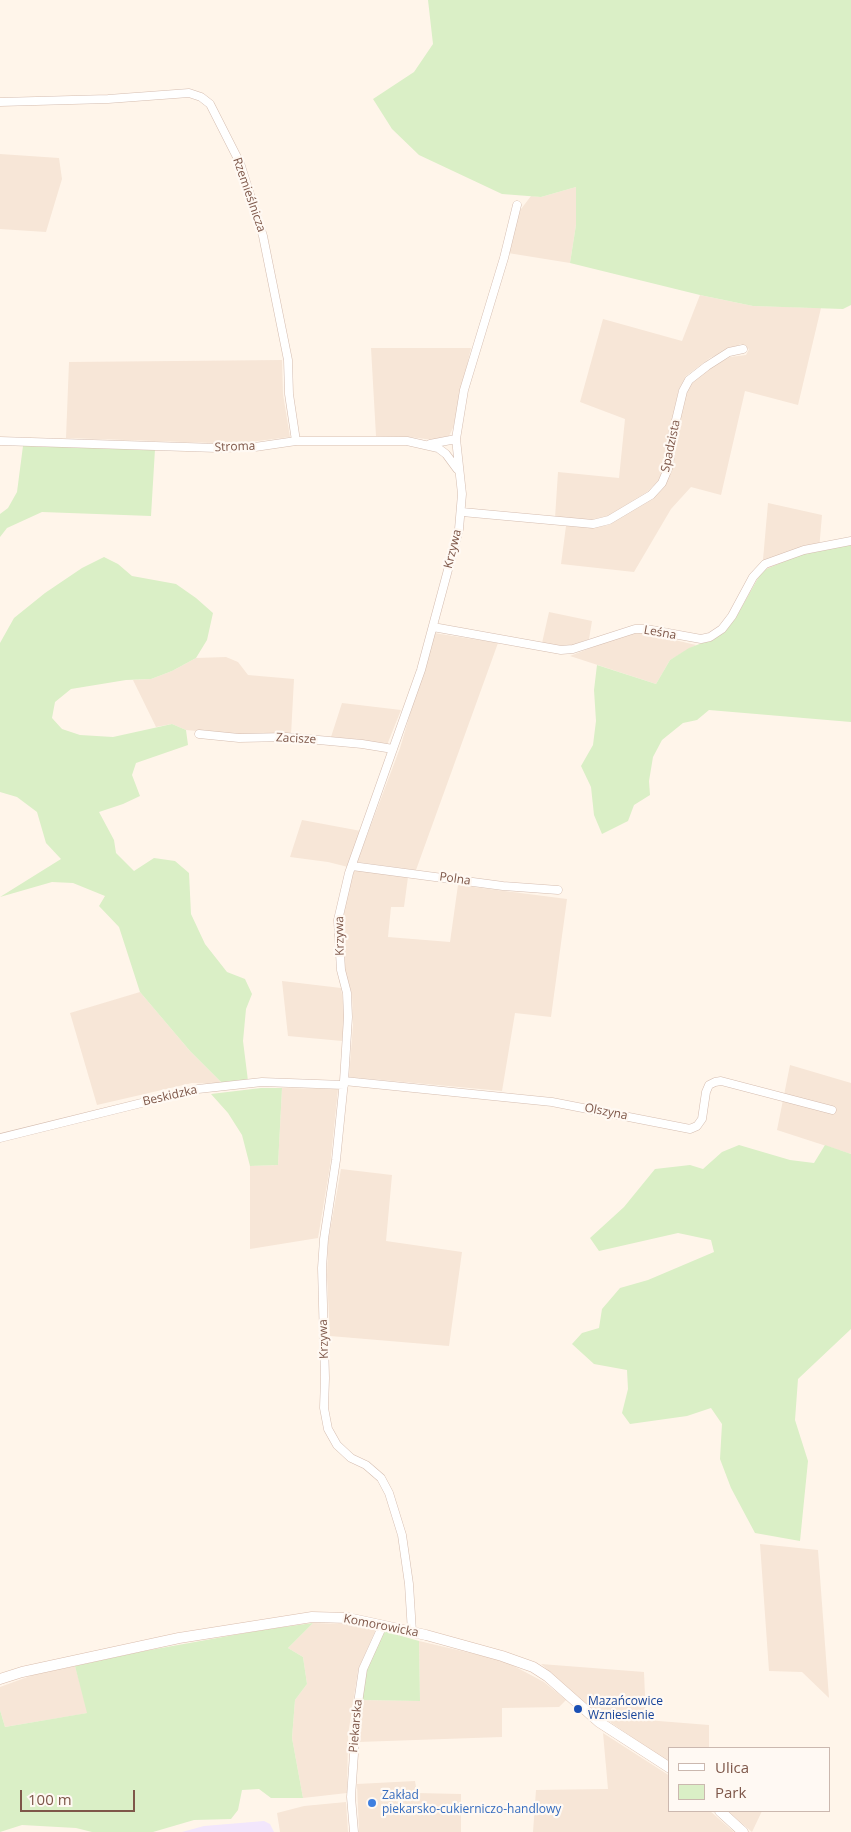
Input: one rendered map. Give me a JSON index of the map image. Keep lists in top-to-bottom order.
{
  "streets": {
    "street": [
      "Rzemieślnicza",
      "Spadzista",
      "Stroma",
      "Krzywa",
      "Leśna",
      "Zacisze",
      "Polna",
      "Beskidzka",
      "Olszyna",
      "Komorowicka",
      "Piekarska"
    ]
  },
  "crossings": [
    ["Rzemieślnicza", "Stroma"],
    ["Spadzista", "Krzywa"],
    ["Stroma", "Krzywa"],
    ["Krzywa", "Leśna"],
    ["Krzywa", "Zacisze"],
    ["Krzywa", "Polna"],
    ["Krzywa", "Beskidzka"],
    ["Krzywa", "Olszyna"],
    ["Krzywa", "Komorowicka"],
    ["Beskidzka", "Olszyna"],
    ["Komorowicka", "Piekarska"]
  ],
  "places": ["Mazańcowice Wzniesienie", "Zakład piekarsko-cukierniczo-handlowy"],
  "legend": ["Ulica", "Park"],
  "scale_bar": "100 m"
}
